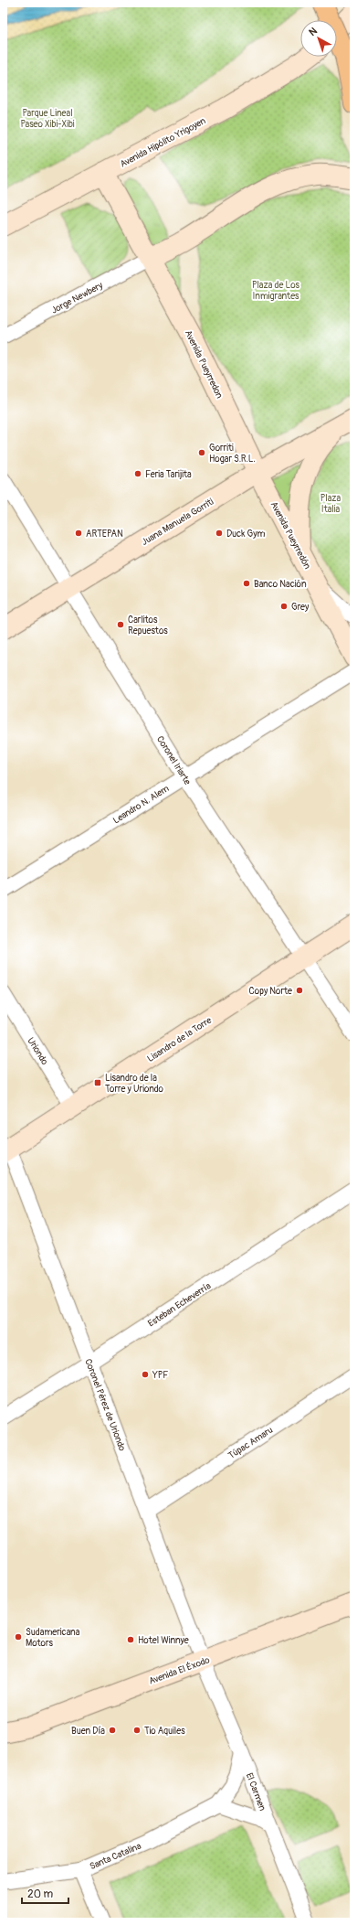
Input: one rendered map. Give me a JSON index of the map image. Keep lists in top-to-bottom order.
{
  "streets": {
    "main road": [
      "Avenida Hipólito Yrigoyen",
      "Avenida Pueyrredon",
      "Juana Manuela Gorriti",
      "Avenida Pueyrredón",
      "Lisandro de la Torre",
      "Avenida El Éxodo"
    ],
    "street": [
      "Jorge Newbery",
      "Coronel Iriarte",
      "Leandro N. Alem",
      "Uriondo",
      "Esteban Echeverría",
      "Coronel Pérez de Uriondo",
      "Túpac Amaru",
      "El Carmen",
      "Santa Catalina"
    ]
  },
  "crossings": [
    ["Avenida Hipólito Yrigoyen", "Avenida Pueyrredon"],
    ["Jorge Newbery", "Avenida Pueyrredon"],
    ["Avenida Pueyrredon", "Juana Manuela Gorriti"],
    ["Avenida Pueyrredon", "Avenida Pueyrredón"],
    ["Juana Manuela Gorriti", "Avenida Pueyrredón"],
    ["Juana Manuela Gorriti", "Coronel Iriarte"],
    ["Coronel Iriarte", "Leandro N. Alem"],
    ["Coronel Iriarte", "Lisandro de la Torre"],
    ["Lisandro de la Torre", "Uriondo"],
    ["Lisandro de la Torre", "Coronel Pérez de Uriondo"],
    ["Esteban Echeverría", "Coronel Pérez de Uriondo"],
    ["Coronel Pérez de Uriondo", "Túpac Amaru"],
    ["Coronel Pérez de Uriondo", "Avenida El Éxodo"],
    ["Coronel Pérez de Uriondo", "El Carmen"],
    ["Avenida El Éxodo", "El Carmen"],
    ["El Carmen", "Santa Catalina"]
  ],
  "parks": ["Parque Lineal Paseo Xibi-Xibi", "Plaza de Los Inmigrantes", "Plaza Italia"],
  "places": {
    "other": [
      "Gorriti Hogar S.R.L.",
      "Feria Tarijita",
      "ARTEPAN",
      "Duck Gym",
      "Banco Nación",
      "Grey",
      "Carlitos Repuestos",
      "Copy Norte",
      "YPF",
      "Sudamericana Motors",
      "Hotel Winnye",
      "Buen Día",
      "Tio Aquiles"
    ],
    "transit": ["Lisandro de la Torre y Uriondo"]
  },
  "scale_bar": "20 m",
  "north": "top left"
}
